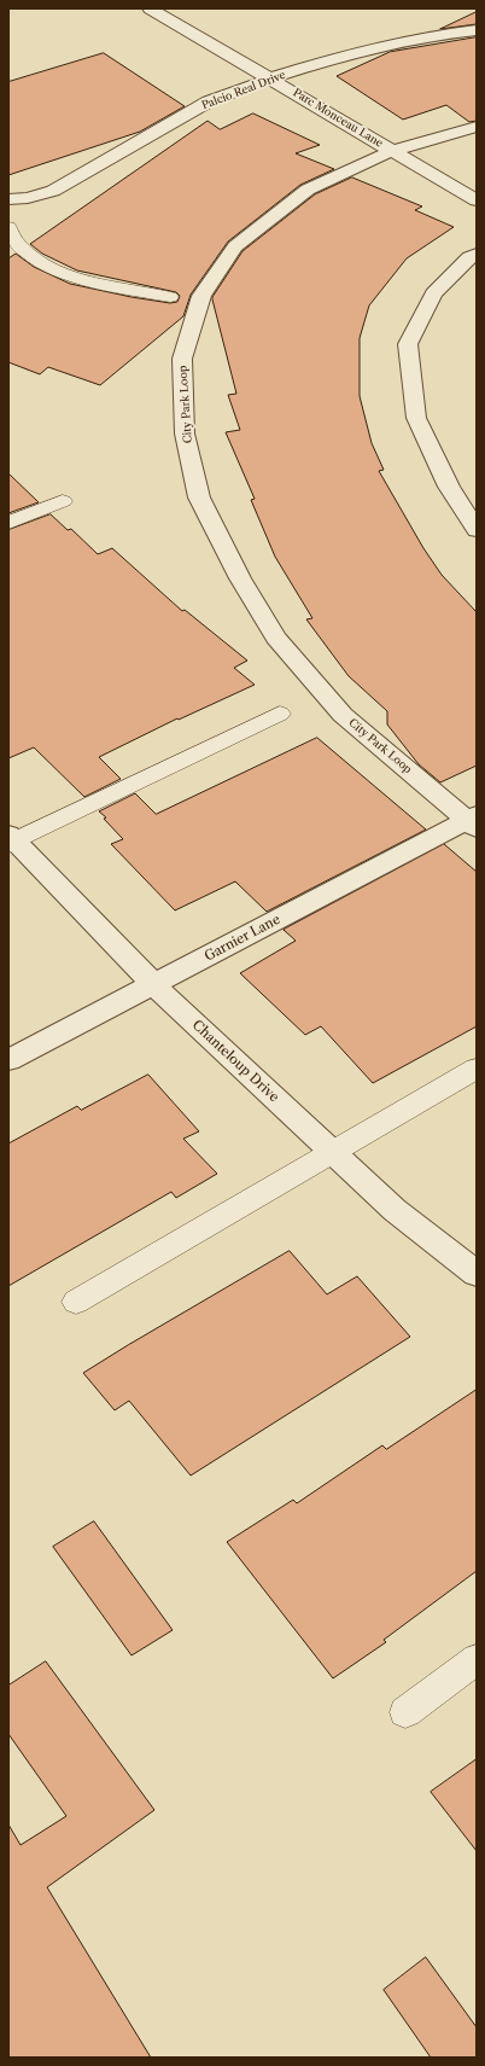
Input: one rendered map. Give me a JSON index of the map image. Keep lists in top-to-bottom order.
{
  "streets": {
    "street": [
      "Palcio Real Drive",
      "Parc Monceau Lane",
      "City Park Loop",
      "Garnier Lane",
      "Chanteloup Drive"
    ]
  },
  "crossings": [
    ["Palcio Real Drive", "Parc Monceau Lane"],
    ["Parc Monceau Lane", "City Park Loop"],
    ["City Park Loop", "Garnier Lane"],
    ["Garnier Lane", "Chanteloup Drive"]
  ]
}
